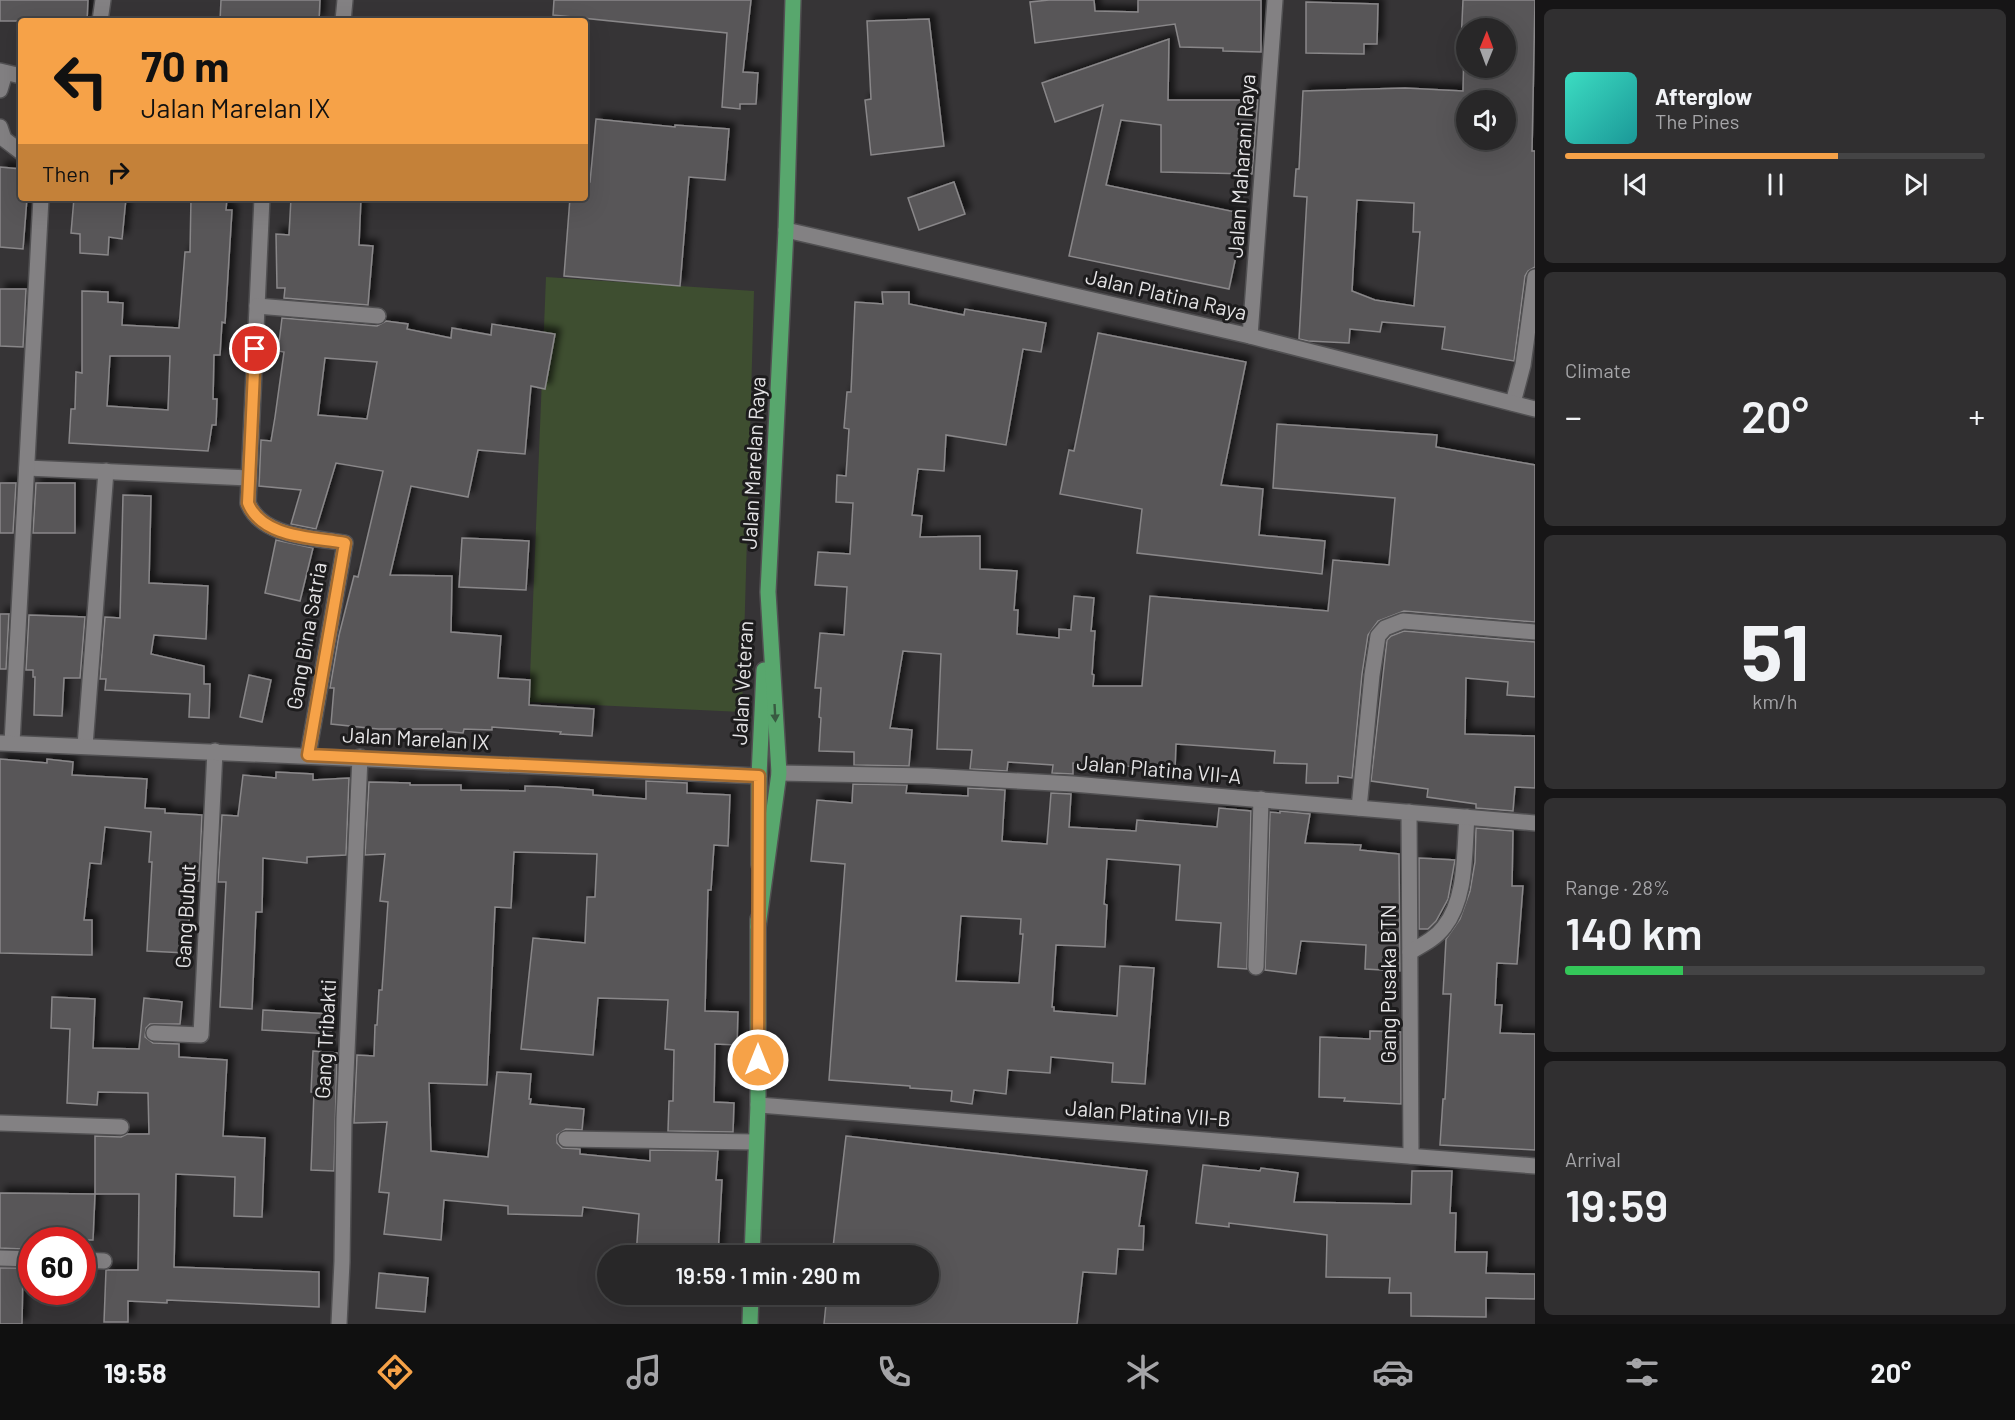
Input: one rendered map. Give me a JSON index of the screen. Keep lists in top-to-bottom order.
{
  "streets": {
    "main road": ["Jalan Marelan Raya", "Jalan Veteran"],
    "street": [
      "Jalan Maharani Raya",
      "Jalan Platina Raya",
      "Gang Bina Satria",
      "Jalan Marelan IX",
      "Jalan Platina VII-A",
      "Gang Bubut",
      "Gang Pusaka BTN",
      "Gang Tribakti",
      "Jalan Platina VII-B"
    ]
  },
  "crossings": [
    ["Jalan Maharani Raya", "Jalan Platina Raya"],
    ["Jalan Platina Raya", "Jalan Marelan Raya"],
    ["Jalan Marelan Raya", "Jalan Veteran"],
    ["Jalan Marelan Raya", "Jalan Marelan IX"],
    ["Jalan Marelan Raya", "Jalan Platina VII-A"],
    ["Jalan Marelan Raya", "Jalan Platina VII-B"],
    ["Gang Bina Satria", "Jalan Marelan IX"],
    ["Jalan Veteran", "Jalan Marelan IX"],
    ["Jalan Marelan IX", "Gang Bubut"],
    ["Jalan Marelan IX", "Gang Tribakti"],
    ["Jalan Platina VII-A", "Gang Pusaka BTN"],
    ["Gang Pusaka BTN", "Jalan Platina VII-B"]
  ],
  "north": "top",
  "page": {
    "turn": ["70 m", "Jalan Marelan IX"],
    "song": ["Afterglow", "The Pines"],
    "then": "Then",
    "tile": [
      "Climate",
      ["51", "km/h"],
      ["Range · 28%", "140 km"],
      ["Arrival", "19:59"]
    ],
    "heat": ["−", "20°", "+"],
    "limit": "60",
    "trip": "19:59 · 1 min · 290 m",
    "tabs": ["19:58", "20°"]
  }
}
